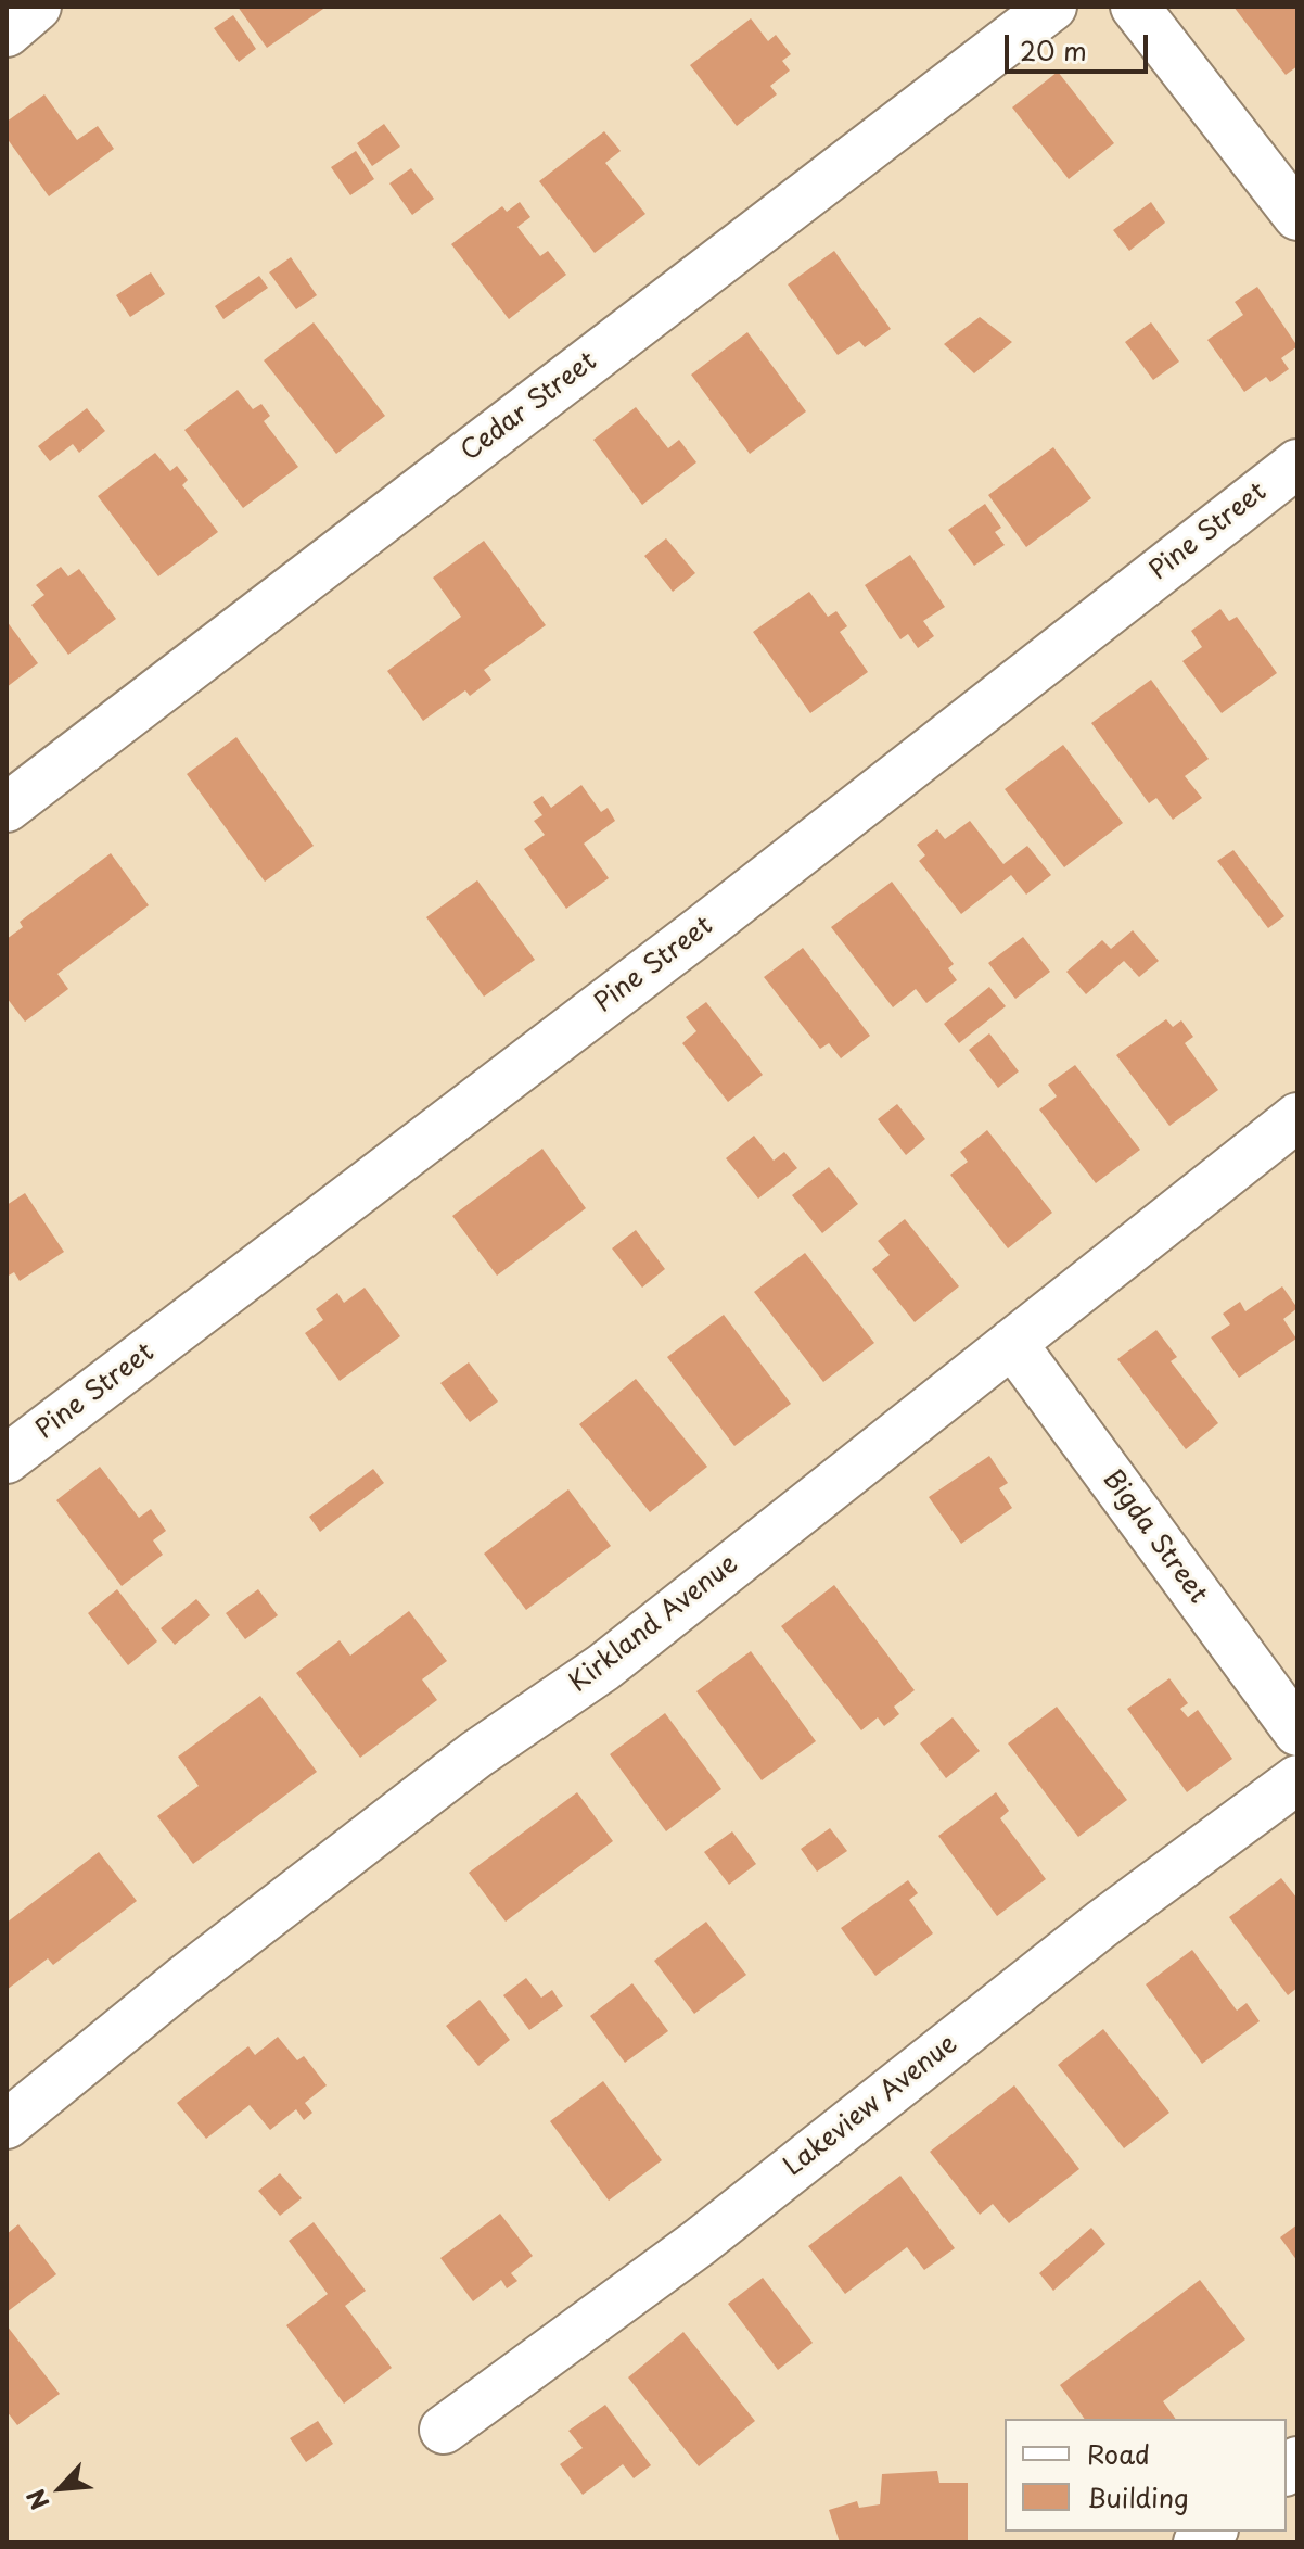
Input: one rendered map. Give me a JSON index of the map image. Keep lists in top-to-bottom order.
{
  "streets": {
    "street": [
      "Cedar Street",
      "Pine Street",
      "Bigda Street",
      "Kirkland Avenue",
      "Lakeview Avenue"
    ]
  },
  "crossings": [
    ["Bigda Street", "Kirkland Avenue"]
  ],
  "legend": ["Road", "Building"],
  "scale_bar": "20 m",
  "north": "bottom left"
}
